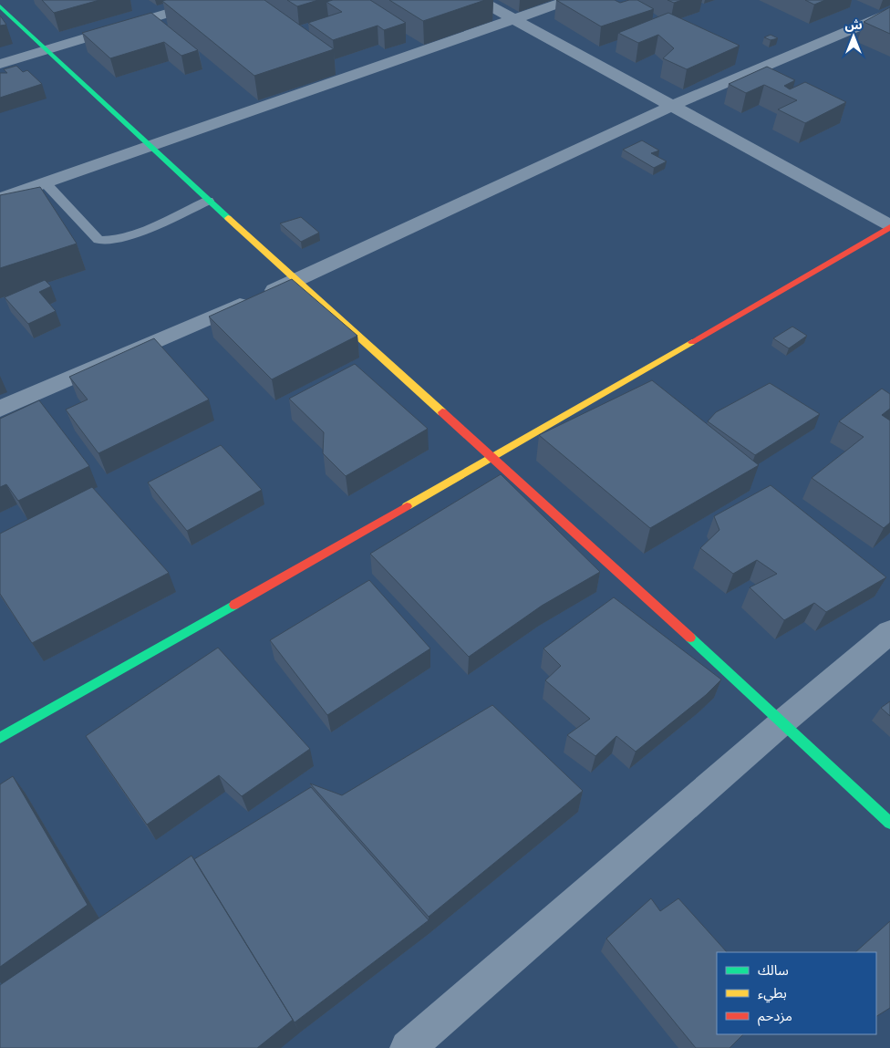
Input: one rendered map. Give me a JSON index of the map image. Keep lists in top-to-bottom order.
{
  "legend": ["سالك", "بطيء", "مزدحم"],
  "north": "top"
}
